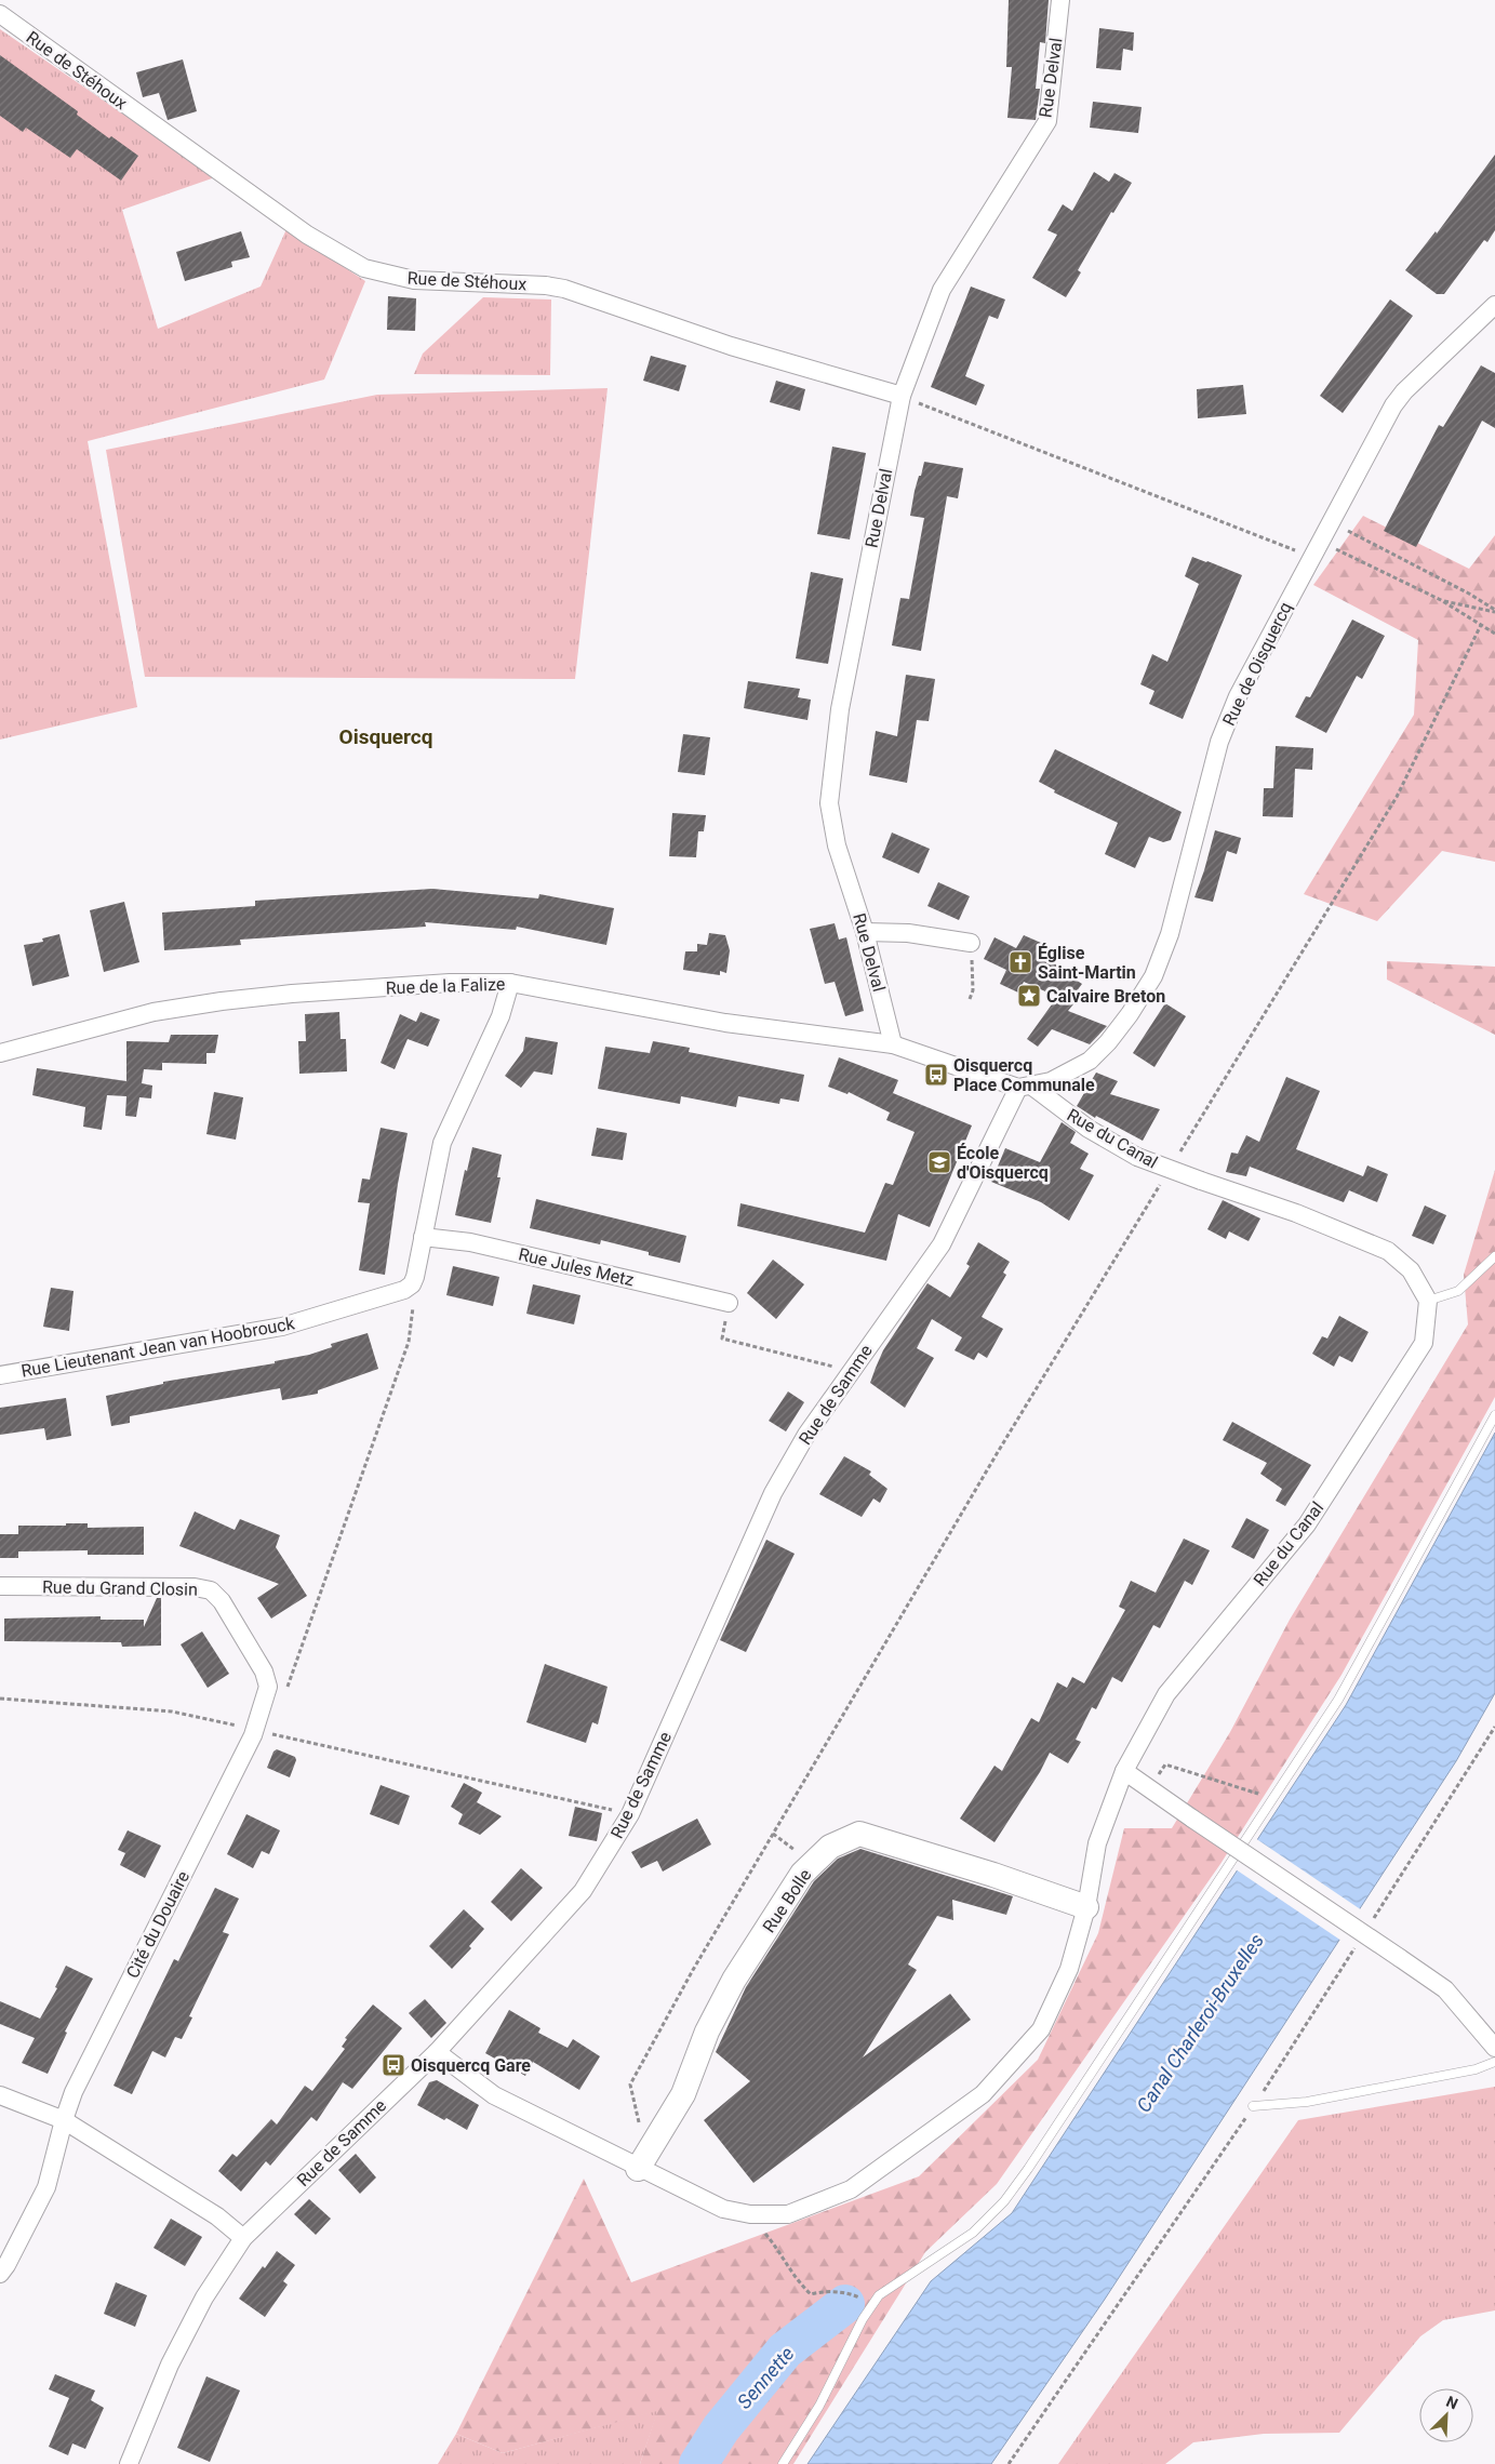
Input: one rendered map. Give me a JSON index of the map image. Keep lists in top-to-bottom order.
{
  "streets": {
    "street": [
      "Rue de Stéhoux",
      "Rue Delval",
      "Rue de Oisquercq",
      "Rue de la Falize",
      "Rue du Canal",
      "Rue Jules Metz",
      "Rue Lieutenant Jean van Hoobrouck",
      "Rue de Samme",
      "Rue du Grand Closin",
      "Rue Bolle",
      "Cité du Douaire"
    ]
  },
  "crossings": [
    ["Rue de Stéhoux", "Rue Delval"],
    ["Rue Delval", "Rue de la Falize"],
    ["Rue de Oisquercq", "Rue de la Falize"],
    ["Rue de Oisquercq", "Rue du Canal"],
    ["Rue de Oisquercq", "Rue de Samme"],
    ["Rue de la Falize", "Rue du Canal"],
    ["Rue de la Falize", "Rue de Samme"],
    ["Rue du Canal", "Rue de Samme"]
  ],
  "districts": ["Oisquercq"],
  "water": ["Canal Charleroi-Bruxelles", "Sennette"],
  "places": {
    "church": ["Église Saint-Martin"],
    "place": ["Calvaire Breton"],
    "bus stop": ["Oisquercq Place Communale", "Oisquercq Gare"],
    "school or university": ["École d'Oisquercq"]
  },
  "north": "top right"
}
